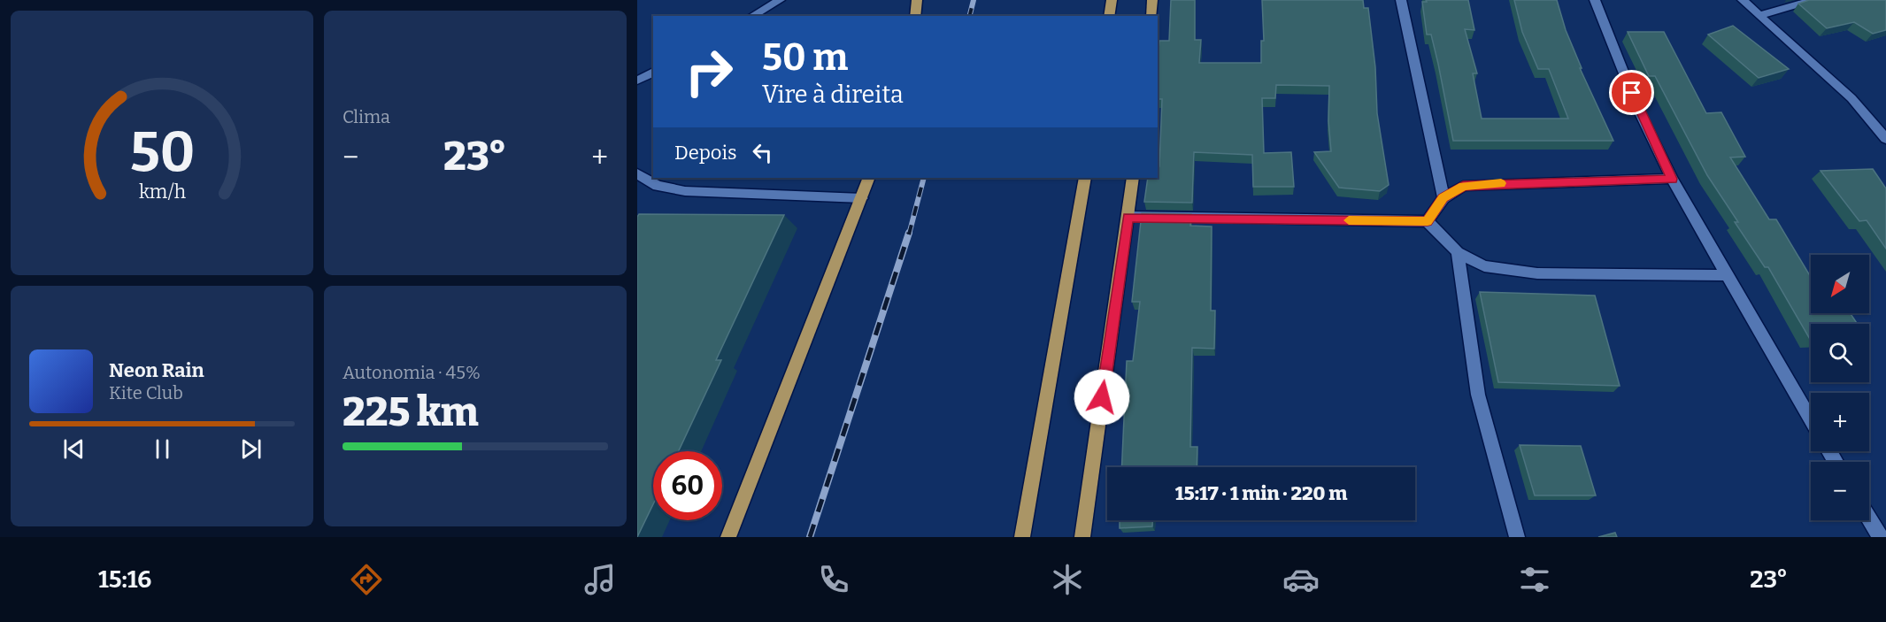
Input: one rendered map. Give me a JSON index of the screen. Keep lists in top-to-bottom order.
{
  "north": "bottom left",
  "page": {
    "tile": [
      "Clima",
      ["Autonomia · 45%", "225 km"]
    ],
    "turn": ["50 m", "Vire à direita"],
    "then": "Depois",
    "heat": ["−", "23°", "+"],
    "map_buttons": ["+", "−"],
    "song": ["Neon Rain", "Kite Club"],
    "limit": "60",
    "trip": "15:17 · 1 min · 220 m",
    "tabs": ["15:16", "23°"],
    "gauge": ["50", "km/h"]
  }
}
